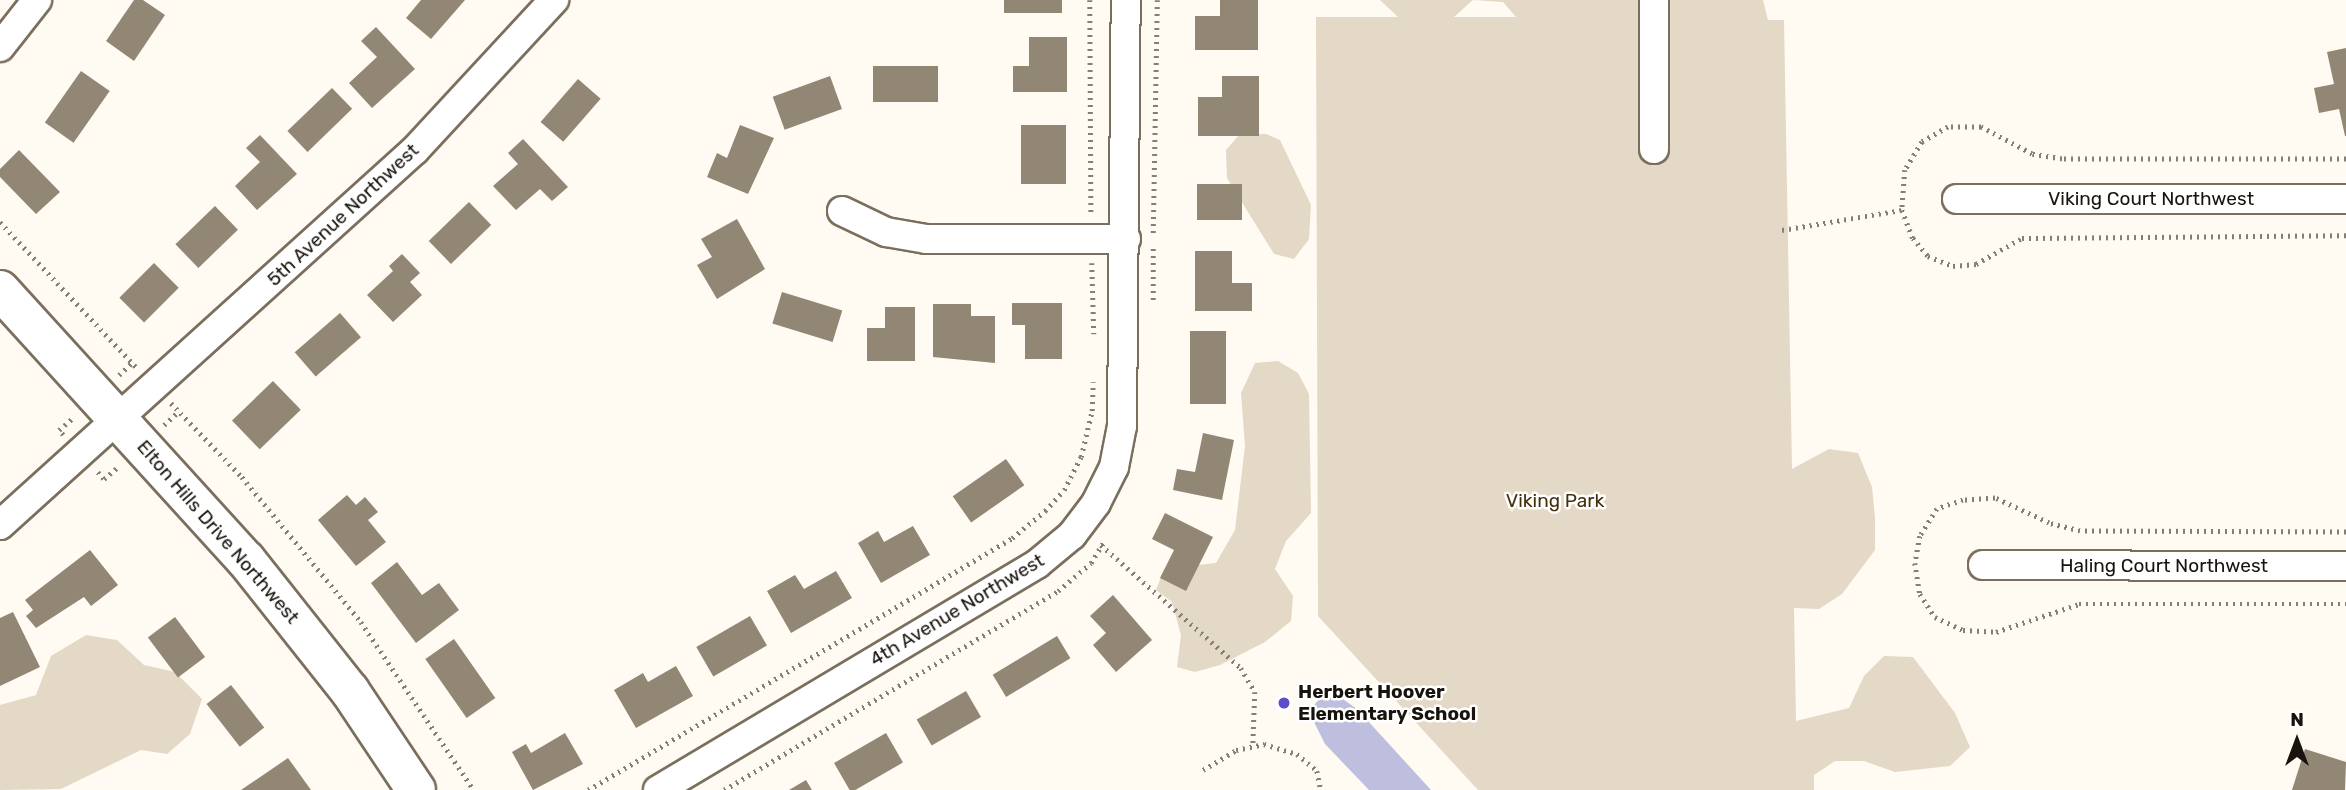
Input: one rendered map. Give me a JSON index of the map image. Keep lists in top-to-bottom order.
{
  "streets": {
    "main road": ["Elton Hills Drive Northwest"],
    "street": [
      "Viking Court Northwest",
      "5th Avenue Northwest",
      "Haling Court Northwest",
      "4th Avenue Northwest"
    ]
  },
  "crossings": [
    ["5th Avenue Northwest", "Elton Hills Drive Northwest"]
  ],
  "parks": ["Viking Park"],
  "places": ["Herbert Hoover Elementary School"],
  "north": "top"
}
